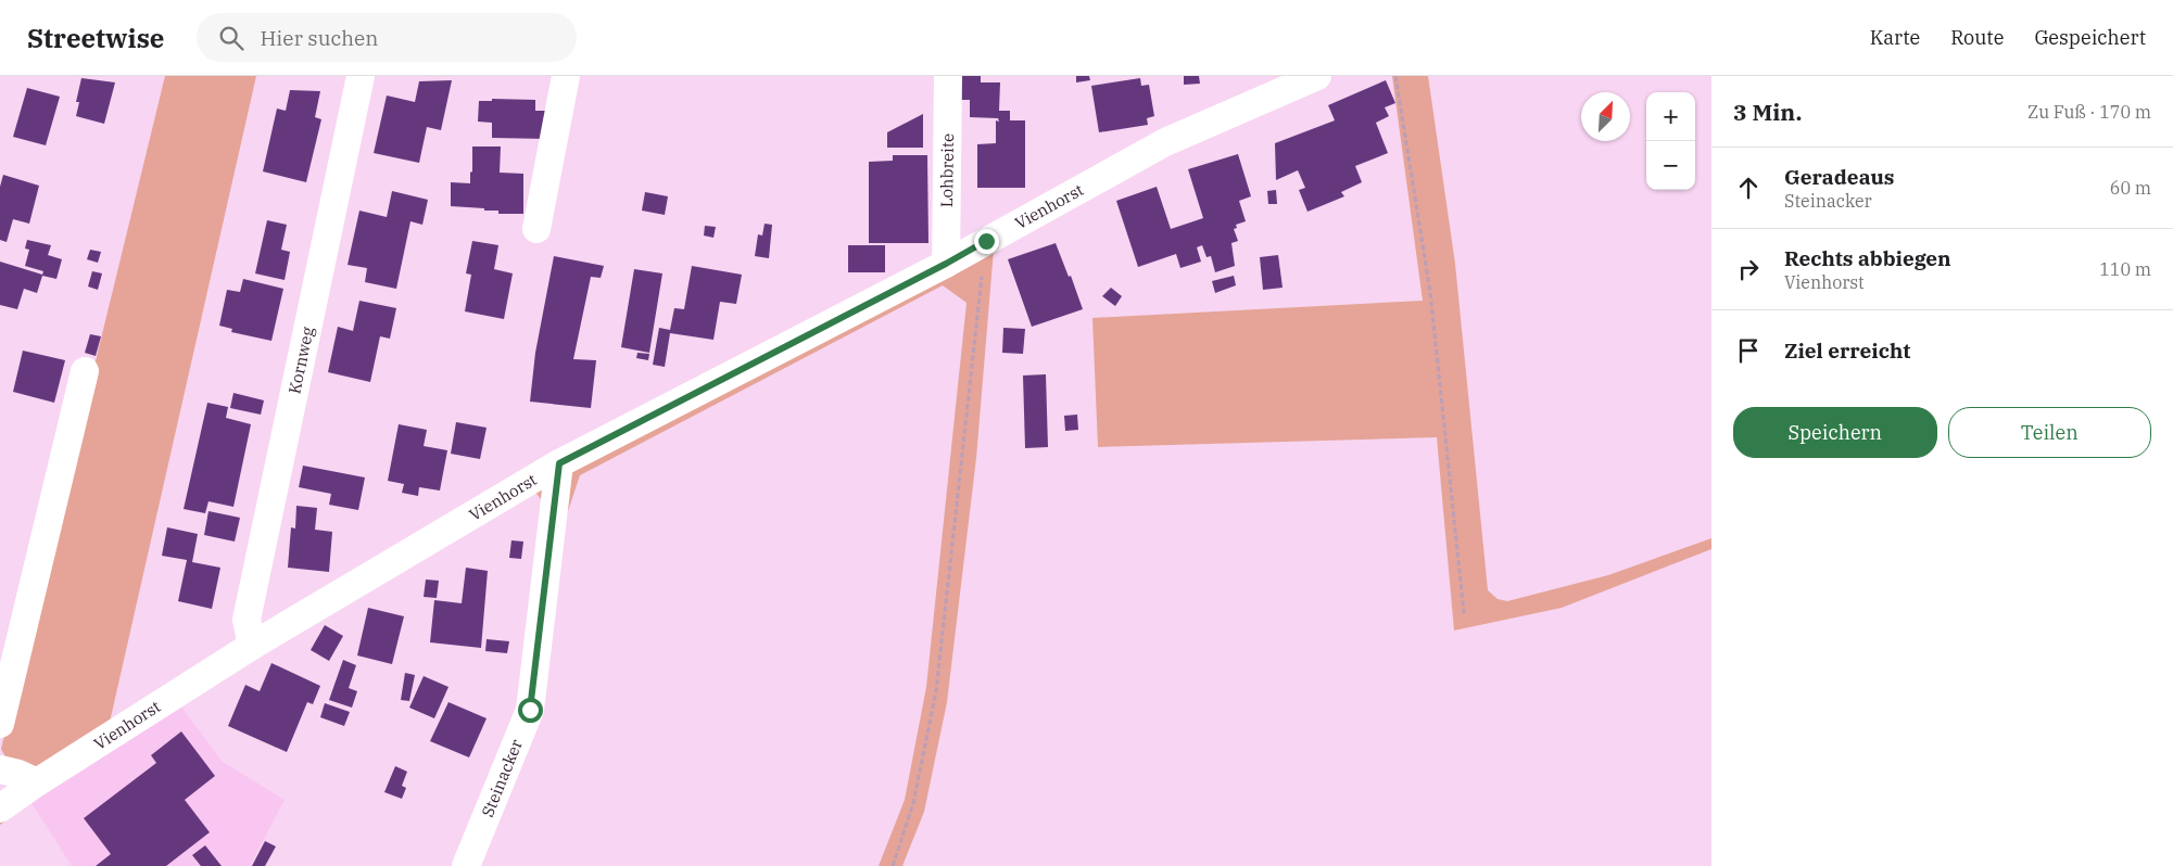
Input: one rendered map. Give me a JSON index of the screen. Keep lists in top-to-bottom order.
{
  "streets": {
    "street": [
      "Lohbreite",
      "Vienhorst",
      "Kornweg",
      "Steinacker"
    ]
  },
  "crossings": [
    ["Lohbreite", "Vienhorst"],
    ["Vienhorst", "Kornweg"],
    ["Vienhorst", "Steinacker"]
  ],
  "north": "top right",
  "page": {
    "header": "Streetwise",
    "search": "Hier suchen",
    "nav": ["Karte", "Route", "Gespeichert"],
    "heading": ["3 Min.", "Zu Fuß · 170 m"],
    "map_buttons": ["+", "−"],
    "list": [
      ["Geradeaus", "Steinacker", "60 m"],
      ["Rechts abbiegen", "Vienhorst", "110 m"],
      "Ziel erreicht"
    ],
    "buttons": ["Speichern", "Teilen"]
  }
}
